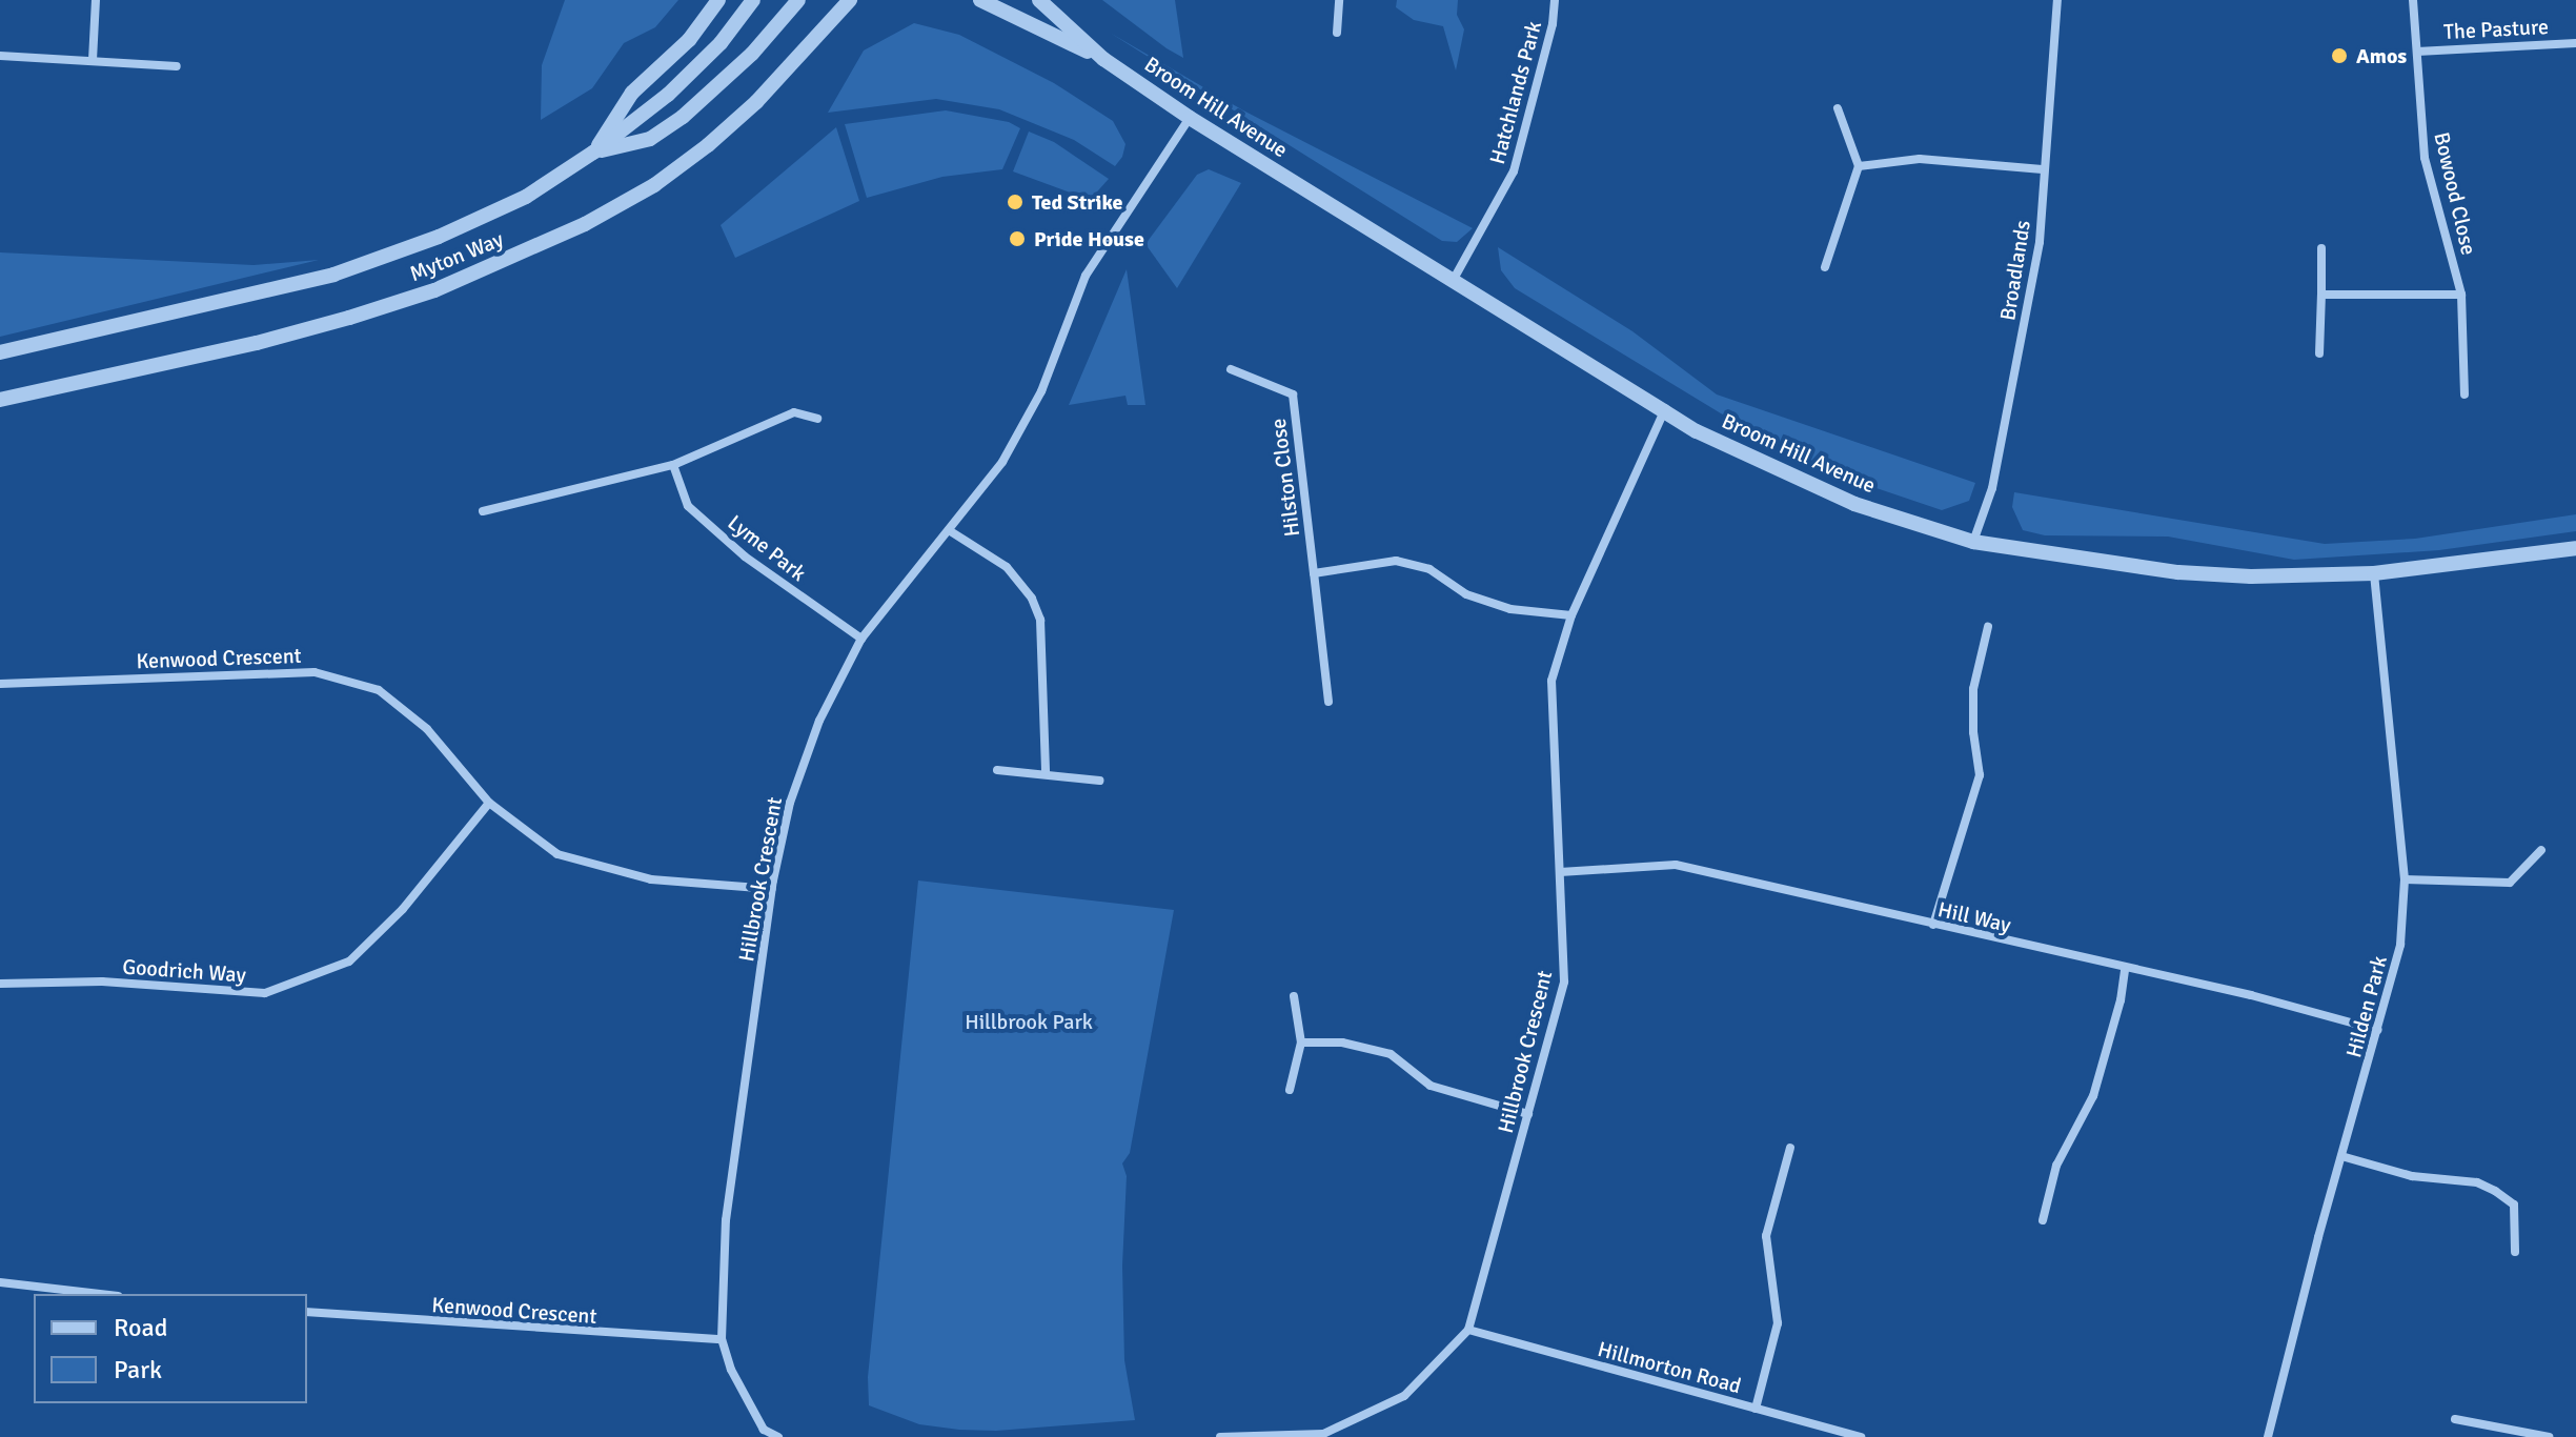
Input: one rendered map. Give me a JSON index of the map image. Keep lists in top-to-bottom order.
{
  "streets": {
    "street": [
      "The Pasture",
      "Hatchlands Park",
      "Broom Hill Avenue",
      "Bowood Close",
      "Myton Way",
      "Broadlands",
      "Hilston Close",
      "Lyme Park",
      "Kenwood Crescent",
      "Hillbrook Crescent",
      "Hill Way",
      "Goodrich Way",
      "Hilden Park",
      "Hillmorton Road"
    ]
  },
  "crossings": [
    ["The Pasture", "Bowood Close"],
    ["Hatchlands Park", "Broom Hill Avenue"],
    ["Broom Hill Avenue", "Broadlands"],
    ["Broom Hill Avenue", "Hillbrook Crescent"],
    ["Broom Hill Avenue", "Hilden Park"],
    ["Lyme Park", "Hillbrook Crescent"],
    ["Kenwood Crescent", "Hillbrook Crescent"],
    ["Kenwood Crescent", "Goodrich Way"],
    ["Hillbrook Crescent", "Hill Way"],
    ["Hillbrook Crescent", "Hillmorton Road"],
    ["Hill Way", "Hilden Park"]
  ],
  "parks": ["Hillbrook Park"],
  "places": ["Amos", "Ted Strike", "Pride House"],
  "legend": ["Road", "Park"]
}
